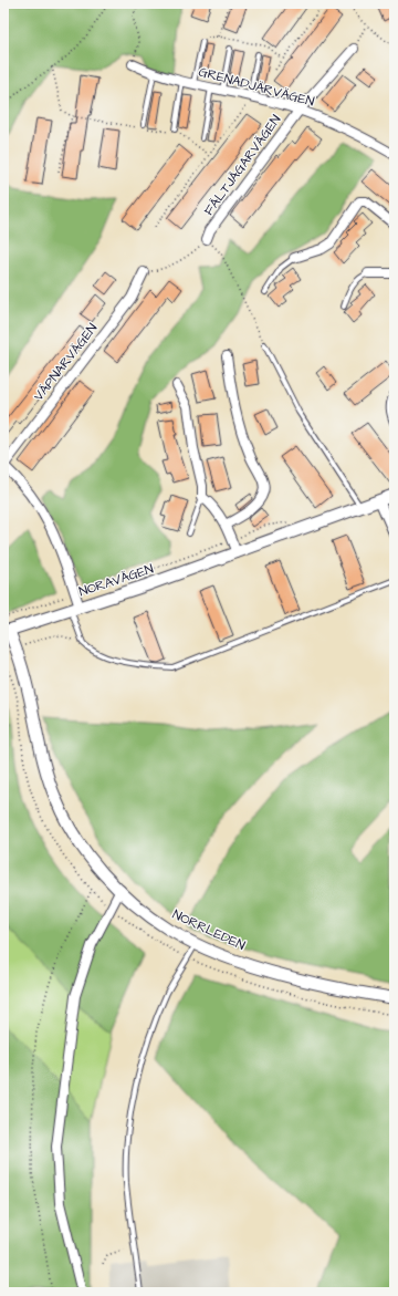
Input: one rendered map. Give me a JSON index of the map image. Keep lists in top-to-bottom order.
{
  "streets": {
    "street": [
      "GRENADJÄRVÄGEN",
      "FÄLTJÄGARVÄGEN",
      "VÄPNARVÄGEN",
      "NORAVÄGEN",
      "NORRLEDEN"
    ]
  },
  "crossings": [
    ["GRENADJÄRVÄGEN", "FÄLTJÄGARVÄGEN"],
    ["NORAVÄGEN", "NORRLEDEN"]
  ]
}
